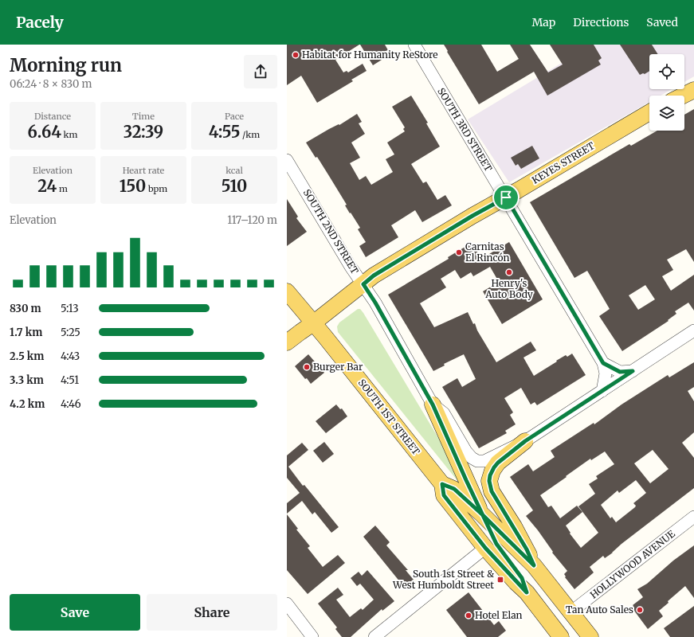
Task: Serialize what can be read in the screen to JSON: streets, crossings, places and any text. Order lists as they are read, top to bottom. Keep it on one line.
{"streets":{"main road":["KEYES STREET","SOUTH 1ST STREET"],"street":["SOUTH 3RD STREET","SOUTH 2ND STREET","HOLLYWOOD AVENUE"]},"crossings":[["SOUTH 3RD STREET","KEYES STREET"],["KEYES STREET","SOUTH 2ND STREET"],["KEYES STREET","SOUTH 1ST STREET"],["SOUTH 1ST STREET","HOLLYWOOD AVENUE"]],"places":{"other":["Habitat for Humanity ReStore","Carnitas El Rincón","Henry's Auto Body","Burger Bar","Tan Auto Sales","Hotel Elan"],"transit":["South 1st Street & West Humboldt Street"]},"page":{"header":"Pacely","nav":["Map","Directions","Saved"],"heading":["Morning run","06:24 · 8 × 830 m"],"stats":[["Distance","6.64 km"],["Time","32:39"],["Pace","4:55 /km"],["Elevation","24 m"],["Heart rate","150 bpm"],["kcal","510"]],"chart":["Elevation","117–120 m"],"list":[{"name":"830 m","note":"5:13"},{"name":"1.7 km","note":"5:25"},{"name":"2.5 km","note":"4:43"},{"name":"3.3 km","note":"4:51"},{"name":"4.2 km","note":"4:46"}],"buttons":["Save","Share"]}}
